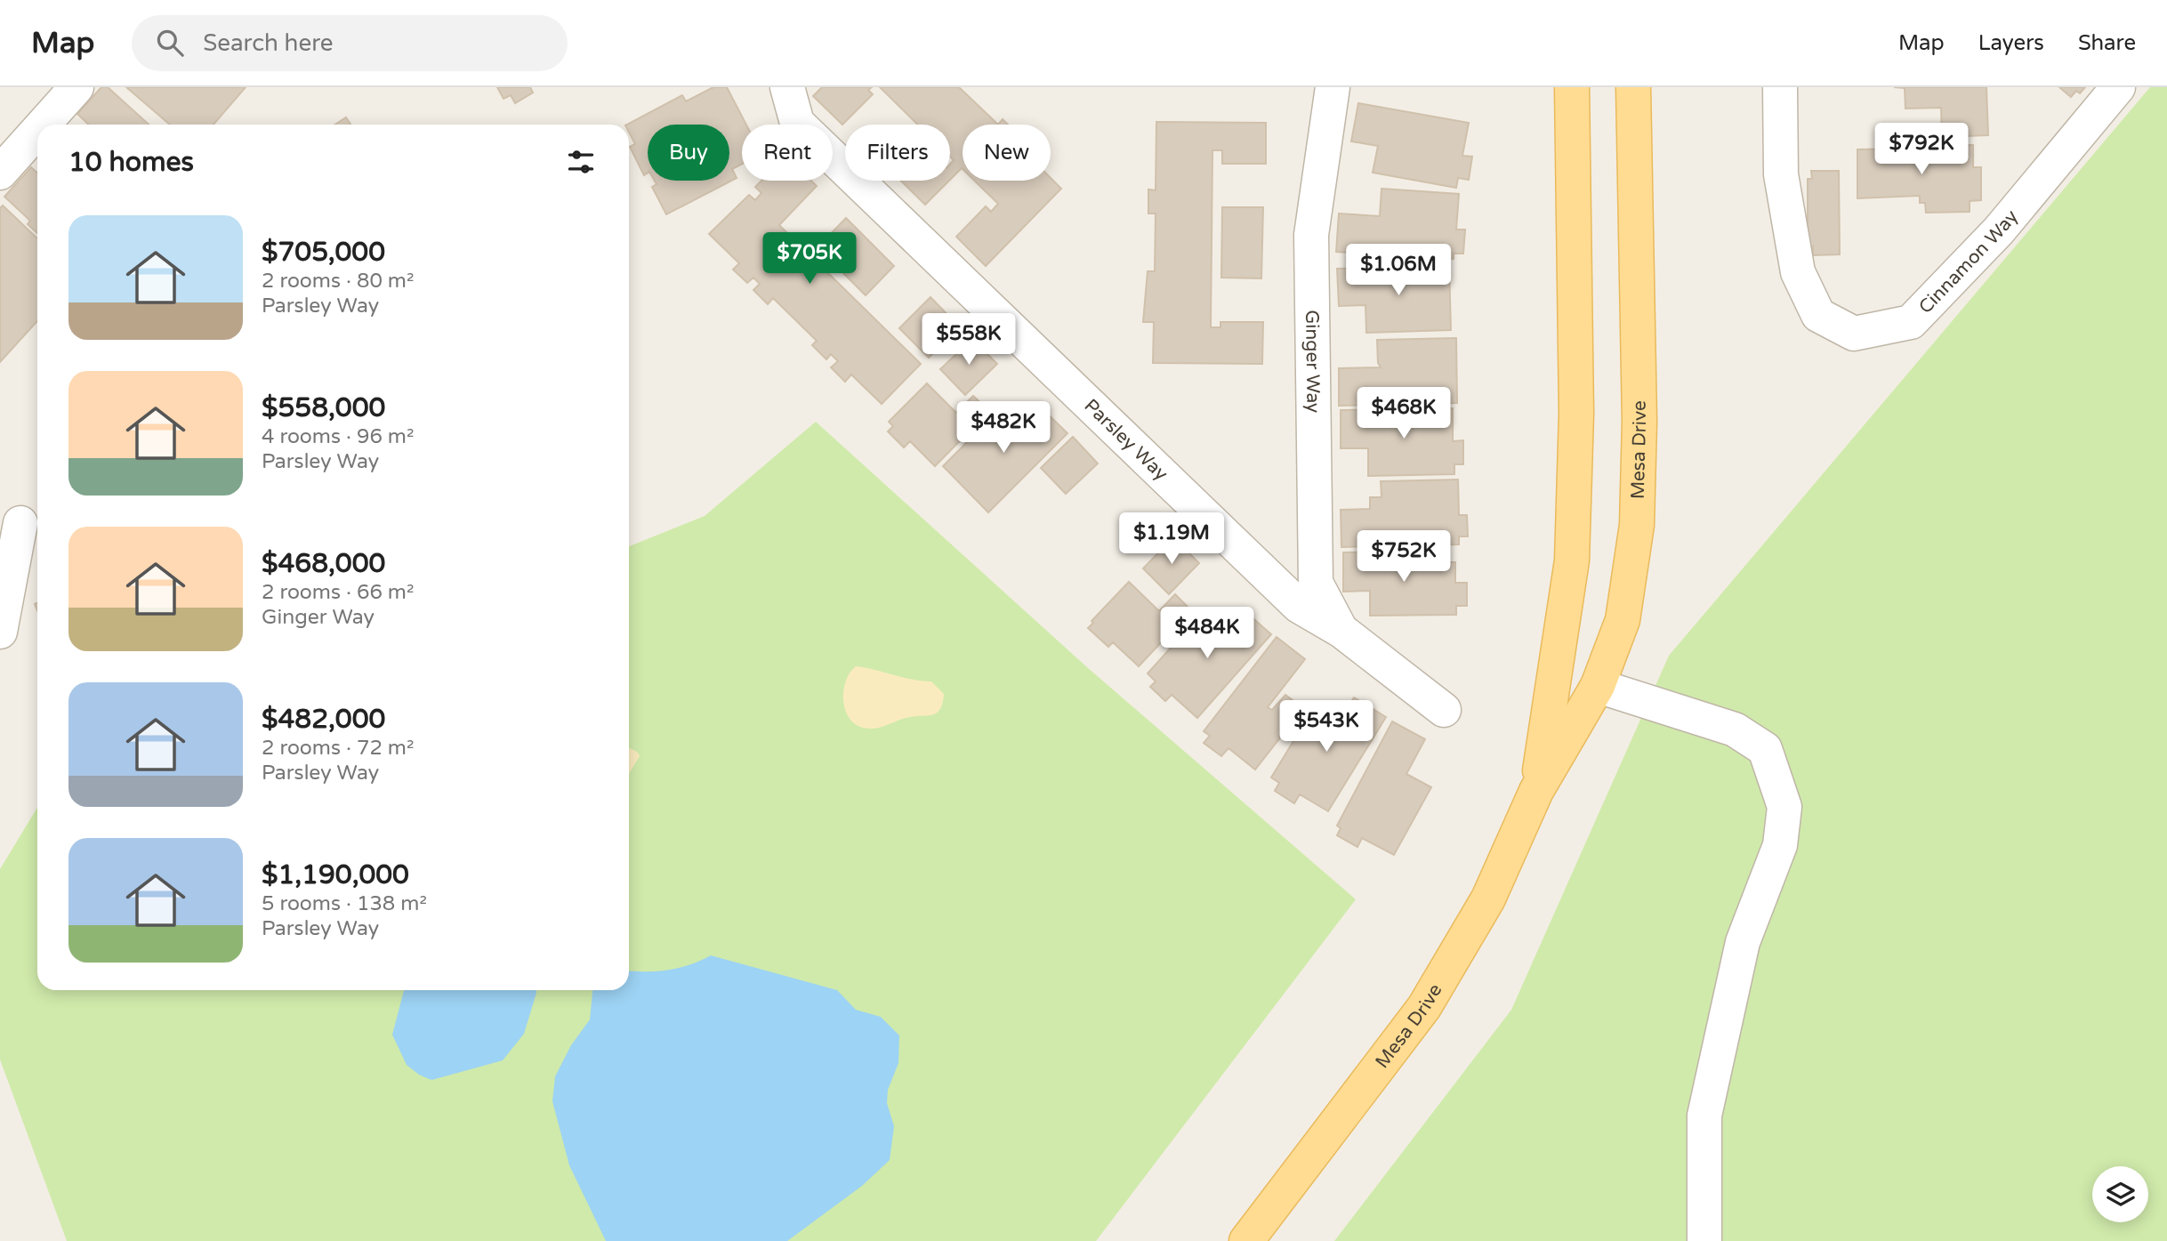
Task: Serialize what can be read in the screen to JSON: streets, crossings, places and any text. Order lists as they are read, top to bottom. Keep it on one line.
{"streets":{"main road":["Mesa Drive"],"street":["Cinnamon Way","Ginger Way","Parsley Way"]},"crossings":[["Ginger Way","Parsley Way"]],"page":{"header":"Map","search":"Search here","nav":["Map","Layers","Share"],"price":["$792K","$705K","$1.06M","$558K","$468K","$482K","$1.19M","$752K","$484K","$543K"],"chip":["Buy","Rent","Filters","New"],"heading":"10 homes","list":[{"name":"$705,000","note":"2 rooms · 80 m² · Parsley Way"},{"name":"$558,000","note":"4 rooms · 96 m² · Parsley Way"},{"name":"$468,000","note":"2 rooms · 66 m² · Ginger Way"},{"name":"$482,000","note":"2 rooms · 72 m² · Parsley Way"},{"name":"$1,190,000","note":"5 rooms · 138 m² · Parsley Way"}]}}
